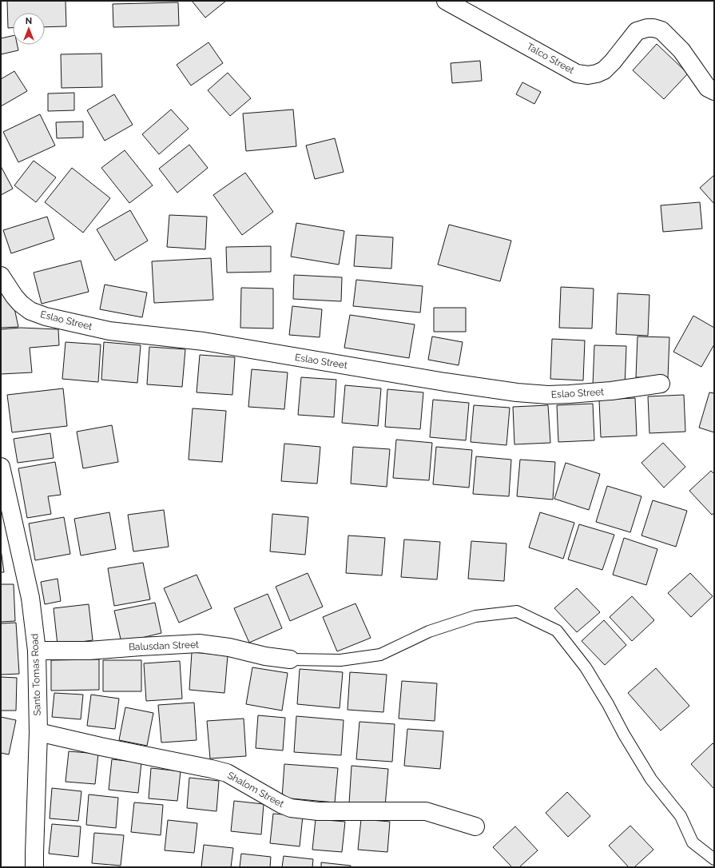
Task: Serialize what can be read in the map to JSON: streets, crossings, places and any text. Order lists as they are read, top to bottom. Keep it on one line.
{"streets":{"street":["Talco Street","Eslao Street","Balusdan Street","Santo Tomas Road","Shalom Street"]},"crossings":[["Balusdan Street","Santo Tomas Road"],["Santo Tomas Road","Shalom Street"]],"north":"top"}
